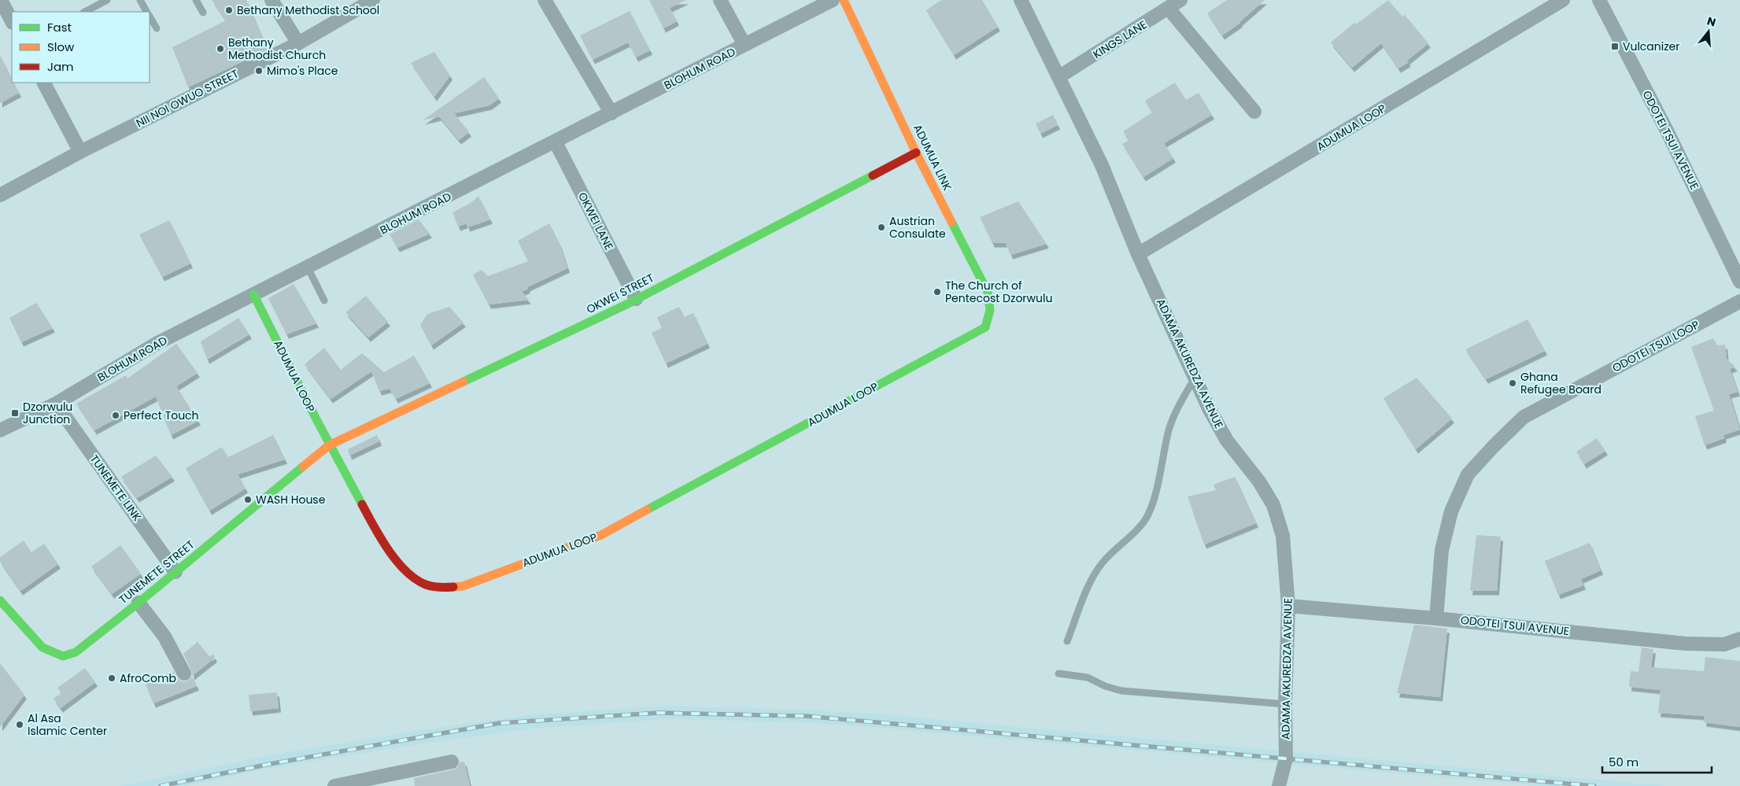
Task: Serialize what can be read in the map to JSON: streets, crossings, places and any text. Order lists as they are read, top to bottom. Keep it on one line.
{"streets":{"street":["KINGS LANE","BLOHUM ROAD","NII NOI OWUO STREET","ADUMUA LOOP","ODOTEI TSUI AVENUE","ADUMUA LINK","OKWEI LANE","OKWEI STREET","ODOTEI TSUI LOOP","ADAMA AKUREDZA AVENUE","TUNEMETE LINK","TUNEMETE STREET"]},"crossings":[["KINGS LANE","ADAMA AKUREDZA AVENUE"],["BLOHUM ROAD","ADUMUA LOOP"],["BLOHUM ROAD","OKWEI LANE"],["BLOHUM ROAD","TUNEMETE LINK"],["ADUMUA LOOP","ADUMUA LINK"],["ADUMUA LOOP","OKWEI STREET"],["ADUMUA LOOP","ADAMA AKUREDZA AVENUE"],["ADUMUA LOOP","TUNEMETE STREET"],["ODOTEI TSUI AVENUE","ODOTEI TSUI LOOP"],["ODOTEI TSUI AVENUE","ADAMA AKUREDZA AVENUE"],["ADUMUA LINK","OKWEI STREET"],["OKWEI LANE","OKWEI STREET"],["OKWEI STREET","TUNEMETE STREET"],["TUNEMETE LINK","TUNEMETE STREET"]],"places":{"other":["Bethany Methodist School","Bethany Methodist Church","Mimo's Place","Austrian Consulate","The Church of Pentecost Dzorwulu","Ghana Refugee Board","Perfect Touch","WASH House","AfroComb","Al Asa Islamic Center"],"transit":["Vulcanizer","Dzorwulu Junction"]},"legend":["Fast","Slow","Jam"],"scale_bar":"50 m","north":"top"}
